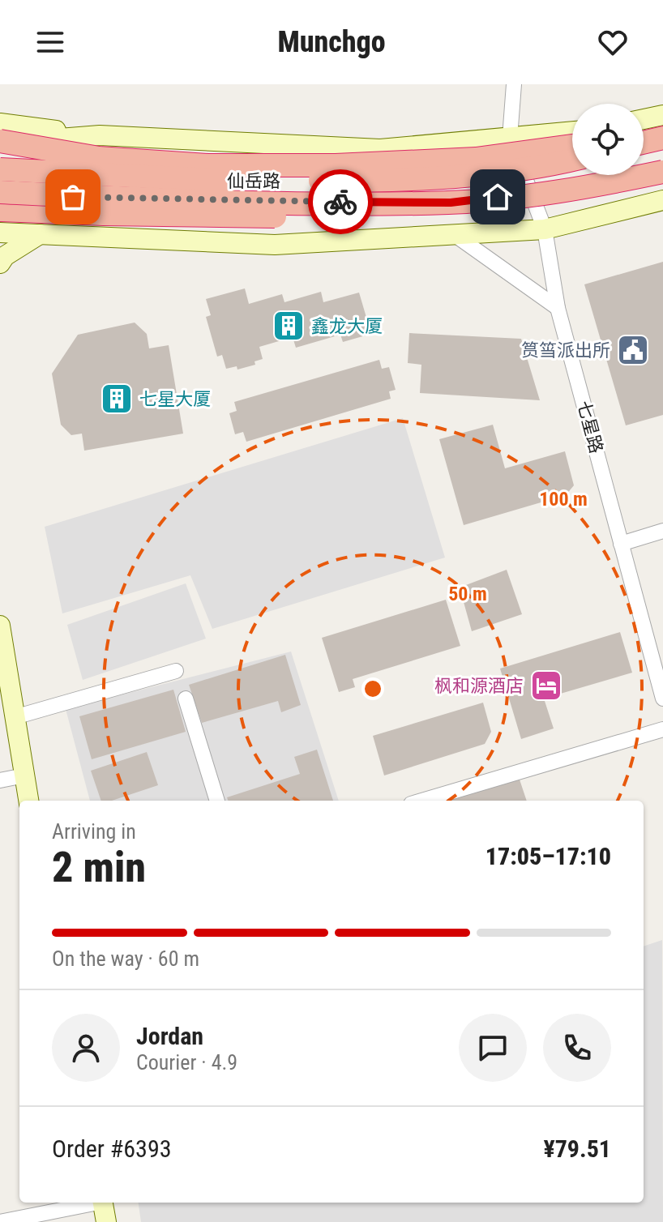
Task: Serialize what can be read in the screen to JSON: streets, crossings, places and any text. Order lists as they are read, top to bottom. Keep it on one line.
{"streets":{"highway":["仙岳路"],"street":["七星路"]},"places":{"building":["鑫龙大厦","七星大厦"],"public building":["筼筜派出所"],"hotel":["枫和源酒店"]},"page":{"header":"Munchgo","heading":["2 min","Arriving in","17:05–17:10"],"panel":["Jordan","Courier · 4.9","Order #6393","¥79.51"],"bar":"On the way · 60 m"},"rings":["100 m","50 m"]}
